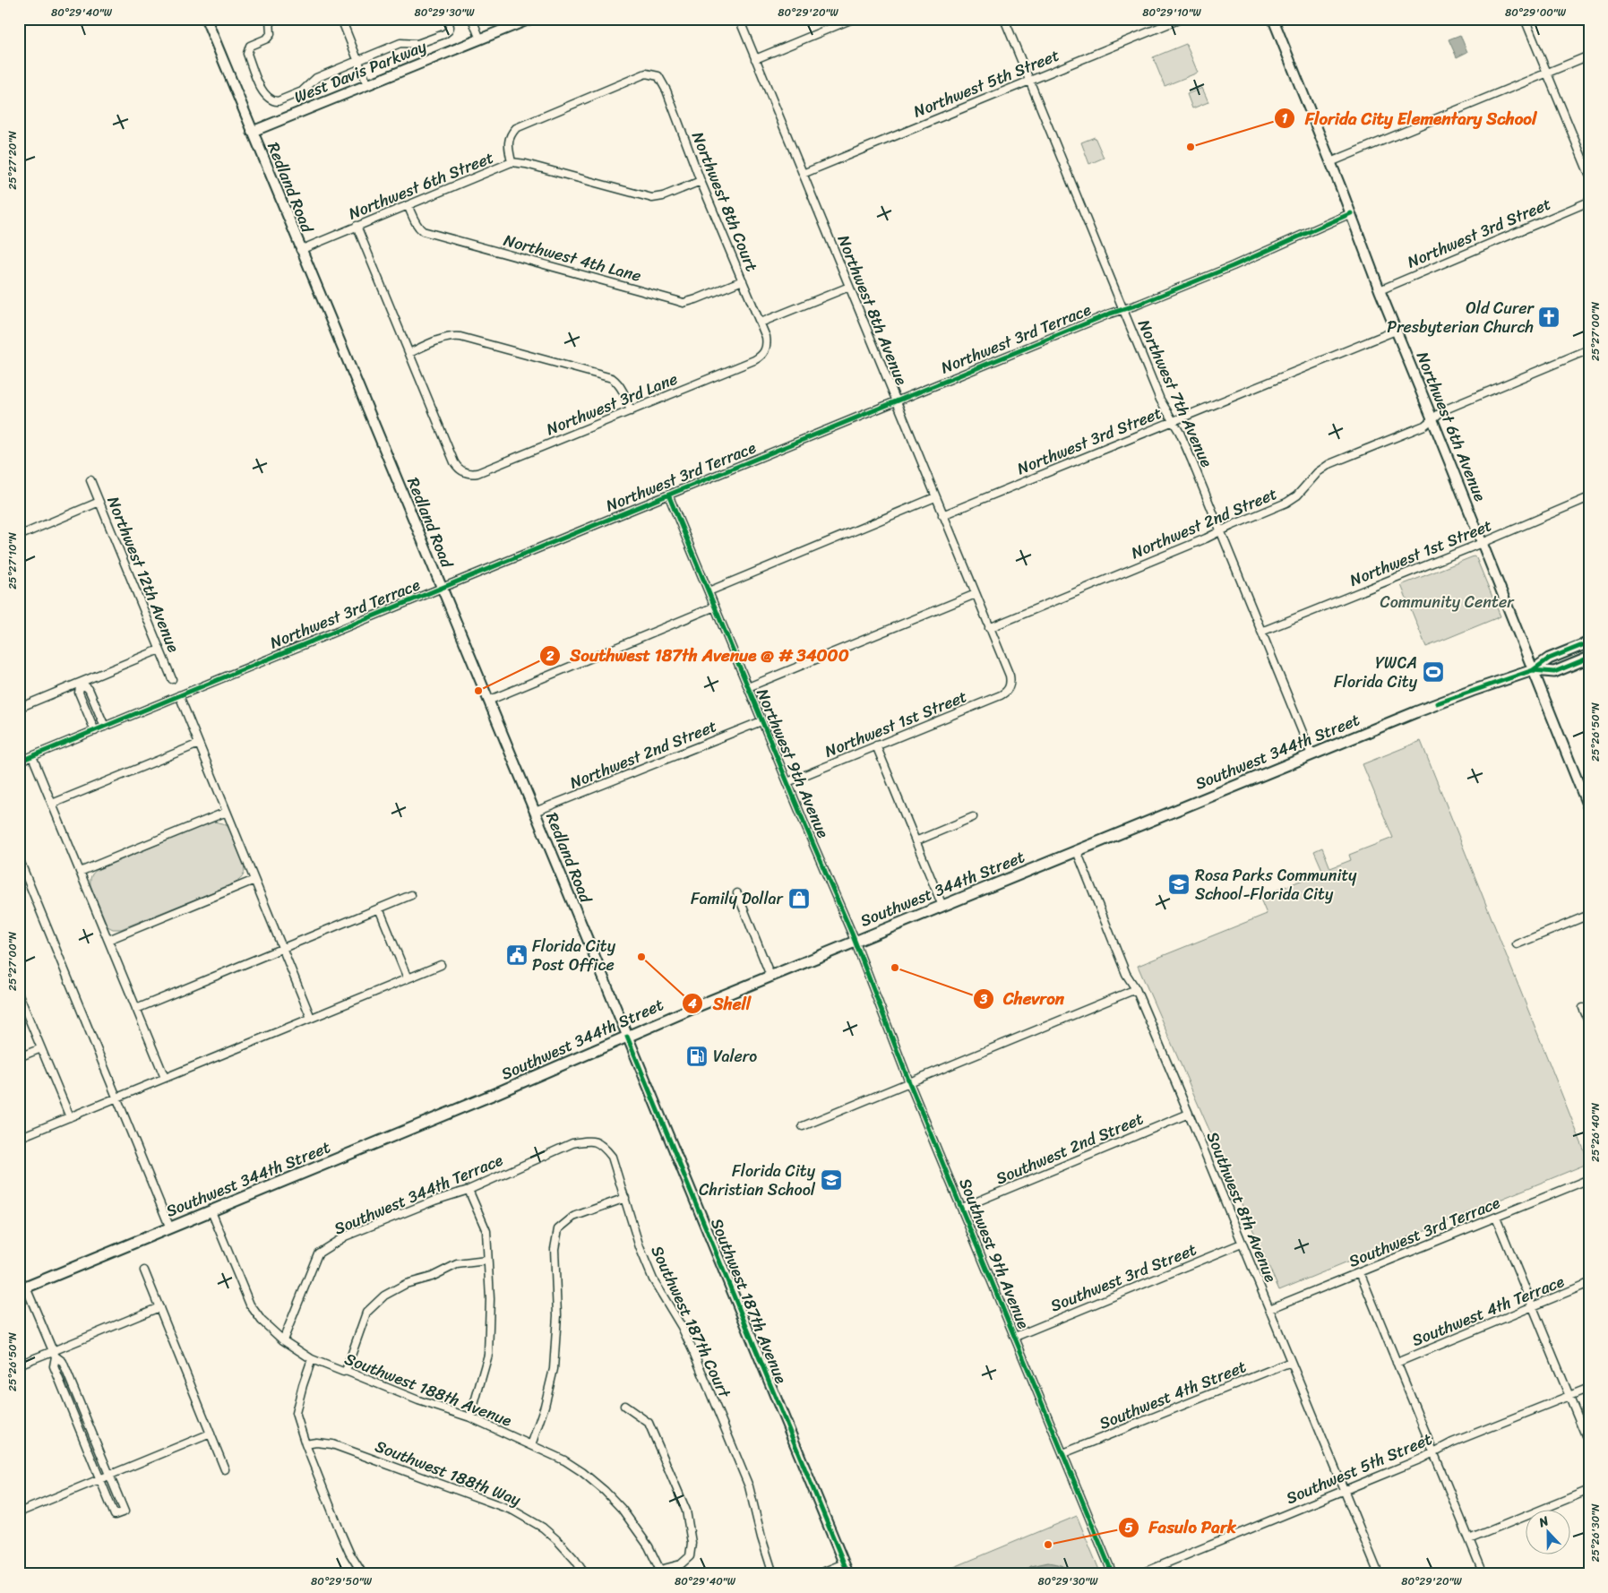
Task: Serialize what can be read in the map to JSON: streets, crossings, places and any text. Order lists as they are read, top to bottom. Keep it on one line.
{"streets":{"main road":["Southwest 344th Street"],"street":["West Davis Parkway","Northwest 5th Street","Northwest 6th Street","Redland Road","Northwest 8th Court","Northwest 3rd Street","Northwest 4th Lane","Northwest 8th Avenue","Northwest 3rd Terrace","Northwest 7th Avenue","Northwest 3rd Lane","Northwest 6th Avenue","Northwest 2nd Street","Northwest 1st Street","Northwest 12th Avenue","Northwest 9th Avenue","Southwest 2nd Street","Southwest 344th Terrace","Southwest 8th Avenue","Southwest 3rd Terrace","Southwest 9th Avenue","Southwest 3rd Street","Southwest 187th Avenue","Southwest 4th Terrace","Southwest 187th Court","Southwest 188th Avenue","Southwest 4th Street","Southwest 5th Street","Southwest 188th Way"]},"crossings":[["West Davis Parkway","Redland Road"],["Northwest 5th Street","Northwest 8th Avenue"],["Northwest 5th Street","Northwest 7th Avenue"],["Northwest 6th Street","Redland Road"],["Northwest 6th Street","Northwest 8th Court"],["Northwest 6th Street","Northwest 4th Lane"],["Redland Road","Northwest 3rd Terrace"],["Redland Road","Northwest 2nd Street"],["Redland Road","Southwest 344th Street"],["Redland Road","Southwest 187th Avenue"],["Northwest 8th Court","Northwest 4th Lane"],["Northwest 8th Court","Northwest 3rd Lane"],["Northwest 3rd Street","Northwest 8th Avenue"],["Northwest 3rd Street","Northwest 7th Avenue"],["Northwest 3rd Street","Northwest 6th Avenue"],["Northwest 8th Avenue","Northwest 3rd Terrace"],["Northwest 8th Avenue","Northwest 2nd Street"],["Northwest 8th Avenue","Northwest 1st Street"],["Northwest 3rd Terrace","Northwest 7th Avenue"],["Northwest 3rd Terrace","Northwest 6th Avenue"],["Northwest 3rd Terrace","Northwest 9th Avenue"],["Northwest 7th Avenue","Northwest 2nd Street"],["Northwest 7th Avenue","Northwest 1st Street"],["Northwest 7th Avenue","Southwest 344th Street"],["Northwest 6th Avenue","Northwest 2nd Street"],["Northwest 6th Avenue","Northwest 1st Street"],["Northwest 6th Avenue","Southwest 344th Street"],["Northwest 2nd Street","Northwest 9th Avenue"],["Northwest 1st Street","Northwest 9th Avenue"],["Southwest 344th Street","Northwest 9th Avenue"],["Southwest 344th Street","Southwest 8th Avenue"],["Southwest 344th Street","Southwest 9th Avenue"],["Southwest 344th Street","Southwest 187th Avenue"],["Southwest 344th Street","Southwest 188th Avenue"],["Northwest 9th Avenue","Southwest 9th Avenue"],["Southwest 2nd Street","Southwest 8th Avenue"],["Southwest 2nd Street","Southwest 9th Avenue"],["Southwest 344th Terrace","Southwest 187th Court"],["Southwest 344th Terrace","Southwest 188th Avenue"],["Southwest 8th Avenue","Southwest 3rd Terrace"],["Southwest 8th Avenue","Southwest 3rd Street"],["Southwest 8th Avenue","Southwest 4th Street"],["Southwest 8th Avenue","Southwest 5th Street"],["Southwest 9th Avenue","Southwest 3rd Street"],["Southwest 9th Avenue","Southwest 4th Street"]],"parks":["Community Center"],"places":{"other":["Florida City Elementary School","Southwest 187th Avenue @ # 34000","Shell","Chevron","Fasulo Park"],"church":["Old Curer Presbyterian Church"],"sports":["YWCA Florida City"],"school or university":["Rosa Parks Community School-Florida City","Florida City Christian School"],"shop":["Family Dollar"],"public building":["Florida City Post Office"],"fuel station":["Valero"]},"north":"top","coordinates":["80°29'40\"W","80°29'30\"W","80°29'20\"W","80°29'10\"W","80°29'00\"W","25°27'20\"N","25°27'00\"N","25°27'10\"N","25°26'50\"N","25°26'40\"N","25°26'30\"N","80°29'50\"W"]}
